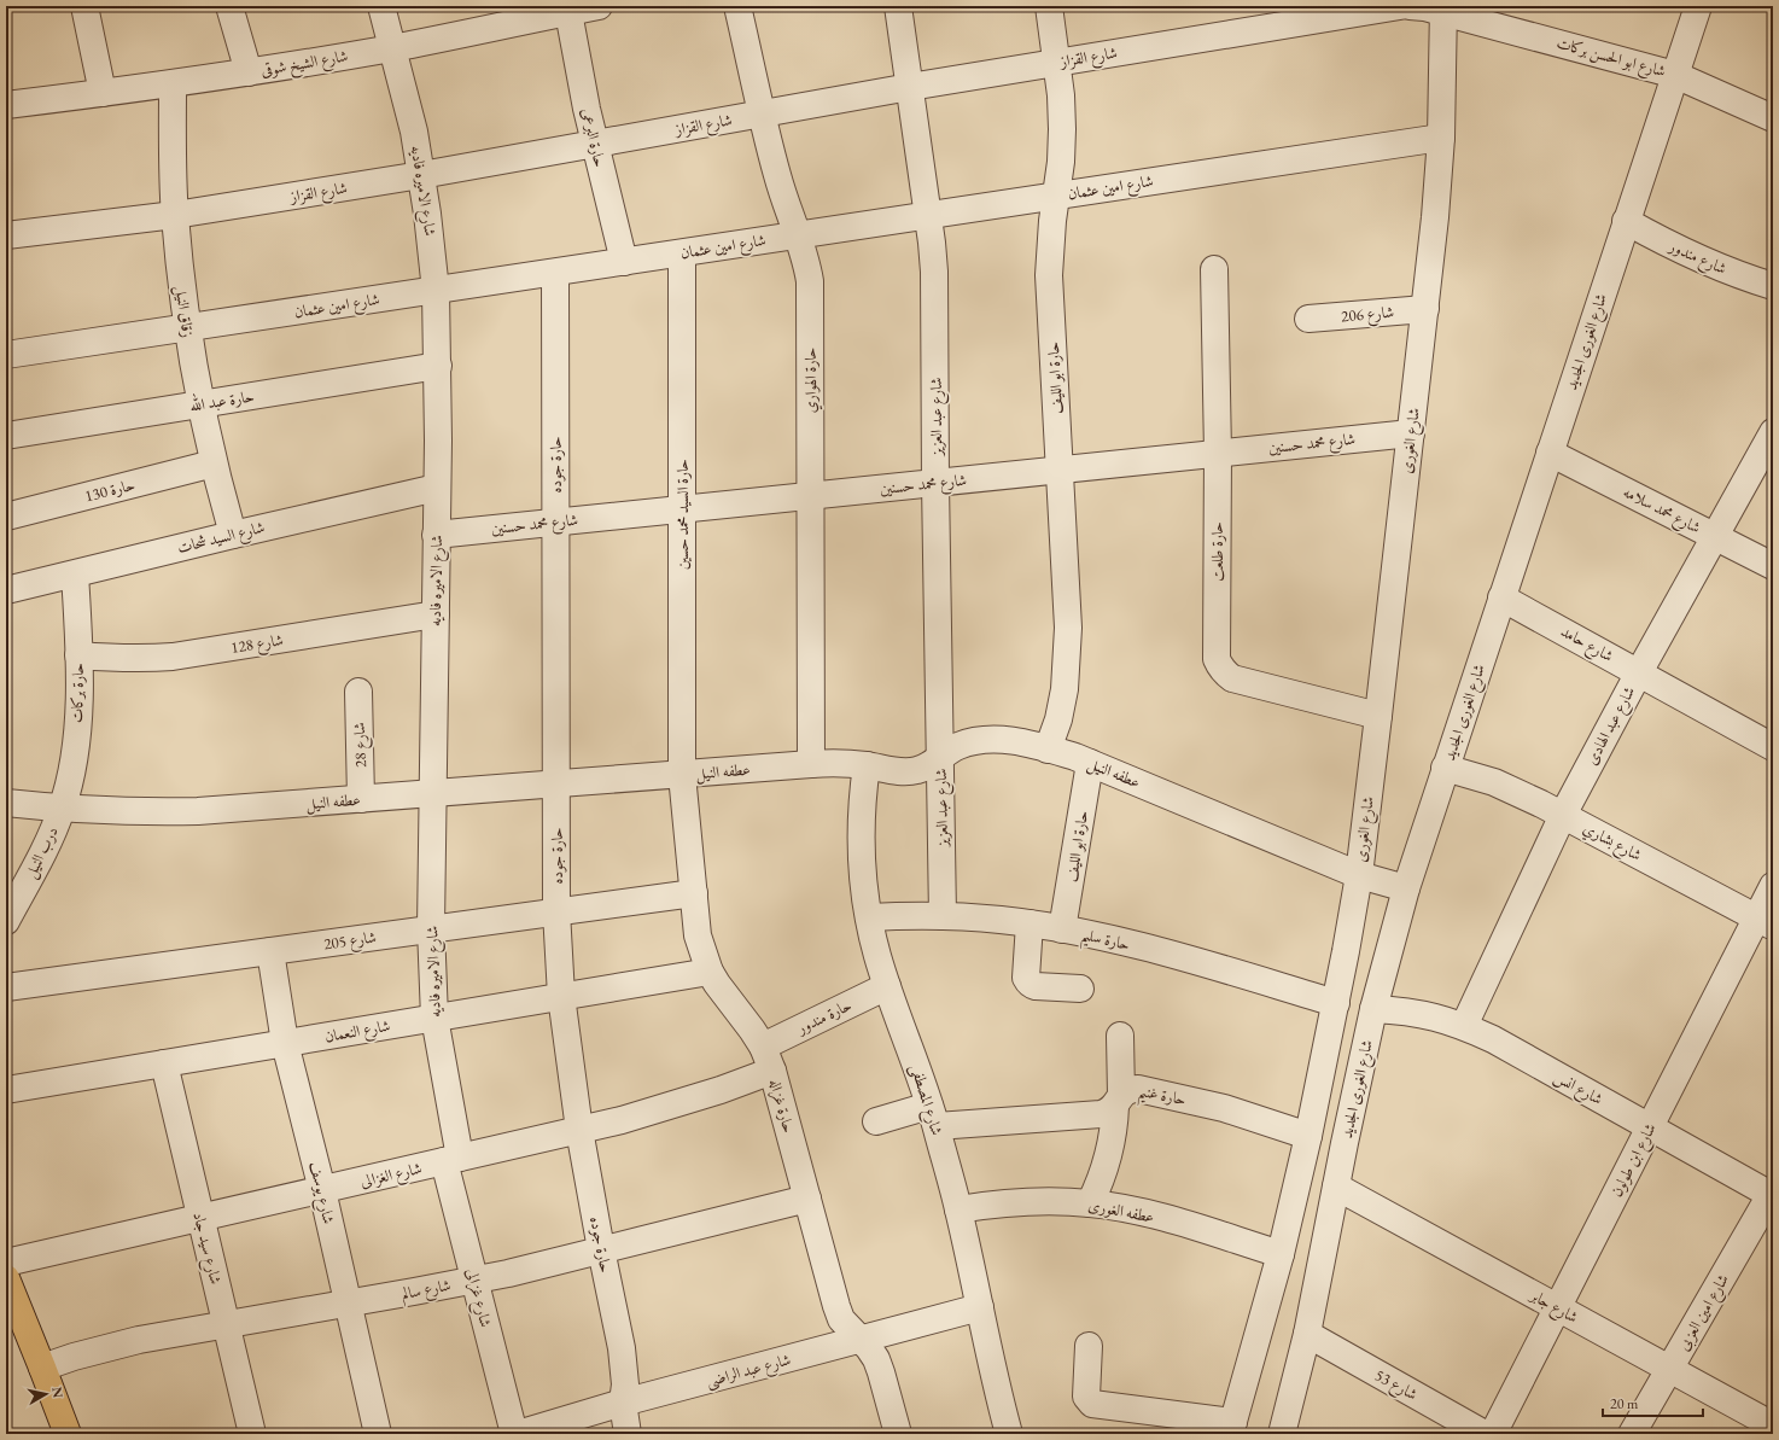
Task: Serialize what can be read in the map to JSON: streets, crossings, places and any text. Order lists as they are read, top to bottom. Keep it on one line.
{"streets":{"street":["شارع القزاز","شارع ابو الحسن بركات","شارع الشيخ شوقى","حارة البرعى","شارع امين عثمان","شارع الاميره فاديه","شارع مندور","زقاق النيل","شارع 206","شارع الغورى الجديد","حارة ابو الليف","حارة الهواري","حارة عبد الله","شارع عبد العزيز","شارع الغورى","شارع محمد حسنين","حارة جوده","حارة 130","شارع محمد سلامه","حارة السيد محمد حسين","شارع السيد شحات","حارة طلعت","شارع 128","شارع حامد","حارة بركات","شارع عبد الهادى","شارع 28","عطفه النيل","شارع بشاري","درب النيل","حارة سليم","شارع 205","حارة مندور","شارع النعمان","شارع انس","حارة غنيم","شارع المصطفى","حارة غزاله","شارع ابن طولون","شارع الغزالى","شارع يوسف","عطفه الغورى","شارع سيد جاد","شارع سالم","شارع غزالى","شارع جابر","شارع امين العزبى","شارع عبد الراضى","شارع 53"]},"crossings":[["شارع القزاز","حارة البرعى"],["شارع القزاز","شارع الاميره فاديه"],["شارع القزاز","زقاق النيل"],["شارع القزاز","حارة ابو الليف"],["شارع القزاز","حارة الهواري"],["شارع القزاز","شارع عبد العزيز"],["شارع ابو الحسن بركات","شارع الغورى الجديد"],["شارع ابو الحسن بركات","شارع الغورى"],["شارع الشيخ شوقى","حارة البرعى"],["شارع الشيخ شوقى","شارع الاميره فاديه"],["شارع الشيخ شوقى","زقاق النيل"],["حارة البرعى","شارع امين عثمان"],["شارع امين عثمان","شارع الاميره فاديه"],["شارع امين عثمان","زقاق النيل"],["شارع امين عثمان","حارة ابو الليف"],["شارع امين عثمان","حارة الهواري"],["شارع امين عثمان","شارع عبد العزيز"],["شارع امين عثمان","شارع الغورى"],["شارع امين عثمان","حارة جوده"],["شارع امين عثمان","حارة السيد محمد حسين"],["شارع الاميره فاديه","حارة عبد الله"],["شارع الاميره فاديه","شارع محمد حسنين"],["شارع الاميره فاديه","شارع السيد شحات"],["شارع الاميره فاديه","شارع 128"],["شارع الاميره فاديه","عطفه النيل"],["شارع الاميره فاديه","شارع 205"],["شارع الاميره فاديه","شارع النعمان"],["شارع الاميره فاديه","شارع الغزالى"],["شارع الاميره فاديه","شارع غزالى"],["شارع مندور","شارع الغورى الجديد"],["زقاق النيل","حارة عبد الله"],["زقاق النيل","حارة 130"],["زقاق النيل","شارع السيد شحات"],["شارع 206","شارع الغورى"],["شارع الغورى الجديد","شارع محمد سلامه"],["شارع الغورى الجديد","شارع حامد"],["شارع الغورى الجديد","عطفه النيل"],["شارع الغورى الجديد","شارع بشاري"],["شارع الغورى الجديد","شارع انس"],["شارع الغورى الجديد","شارع جابر"],["شارع الغورى الجديد","شارع 53"],["حارة ابو الليف","شارع محمد حسنين"],["حارة ابو الليف","عطفه النيل"],["حارة ابو الليف","حارة سليم"],["حارة الهواري","شارع محمد حسنين"],["حارة الهواري","عطفه النيل"],["شارع عبد العزيز","شارع محمد حسنين"],["شارع عبد العزيز","عطفه النيل"],["شارع عبد العزيز","حارة سليم"],["شارع الغورى","شارع محمد حسنين"],["شارع الغورى","حارة طلعت"],["شارع الغورى","عطفه النيل"],["شارع محمد حسنين","حارة جوده"],["شارع محمد حسنين","حارة السيد محمد حسين"],["شارع محمد حسنين","حارة طلعت"],["حارة جوده","عطفه النيل"],["حارة جوده","شارع 205"],["حارة جوده","شارع النعمان"],["حارة جوده","شارع الغزالى"],["حارة جوده","شارع سالم"],["حارة جوده","شارع عبد الراضى"],["شارع محمد سلامه","شارع عبد الهادى"],["حارة السيد محمد حسين","عطفه النيل"],["حارة السيد محمد حسين","حارة غزاله"],["شارع السيد شحات","حارة بركات"],["شارع 128","حارة بركات"],["شارع حامد","شارع عبد الهادى"],["حارة بركات","عطفه النيل"],["حارة بركات","درب النيل"],["شارع عبد الهادى","شارع بشاري"],["شارع عبد الهادى","شارع انس"],["شارع 28","عطفه النيل"],["عطفه النيل","درب النيل"],["عطفه النيل","شارع المصطفى"],["عطفه النيل","حارة غزاله"],["شارع بشاري","شارع ابن طولون"],["حارة سليم","شارع المصطفى"],["شارع 205","حارة غزاله"],["شارع 205","شارع يوسف"],["حارة مندور","شارع المصطفى"],["حارة مندور","حارة غزاله"],["شارع النعمان","حارة غزاله"],["شارع النعمان","شارع يوسف"],["شارع النعمان","شارع سيد جاد"],["شارع انس","شارع ابن طولون"],["شارع انس","شارع امين العزبى"],["حارة غنيم","شارع المصطفى"],["شارع المصطفى","عطفه الغورى"],["شارع المصطفى","شارع عبد الراضى"],["حارة غزاله","شارع الغزالى"],["حارة غزاله","شارع سالم"],["حارة غزاله","شارع عبد الراضى"],["شارع ابن طولون","شارع جابر"],["شارع الغزالى","شارع يوسف"],["شارع الغزالى","شارع سيد جاد"],["شارع الغزالى","شارع غزالى"],["شارع يوسف","شارع سالم"],["شارع سيد جاد","شارع سالم"],["شارع سالم","شارع غزالى"],["شارع جابر","شارع امين العزبى"]],"scale_bar":"20 m","north":"right"}
